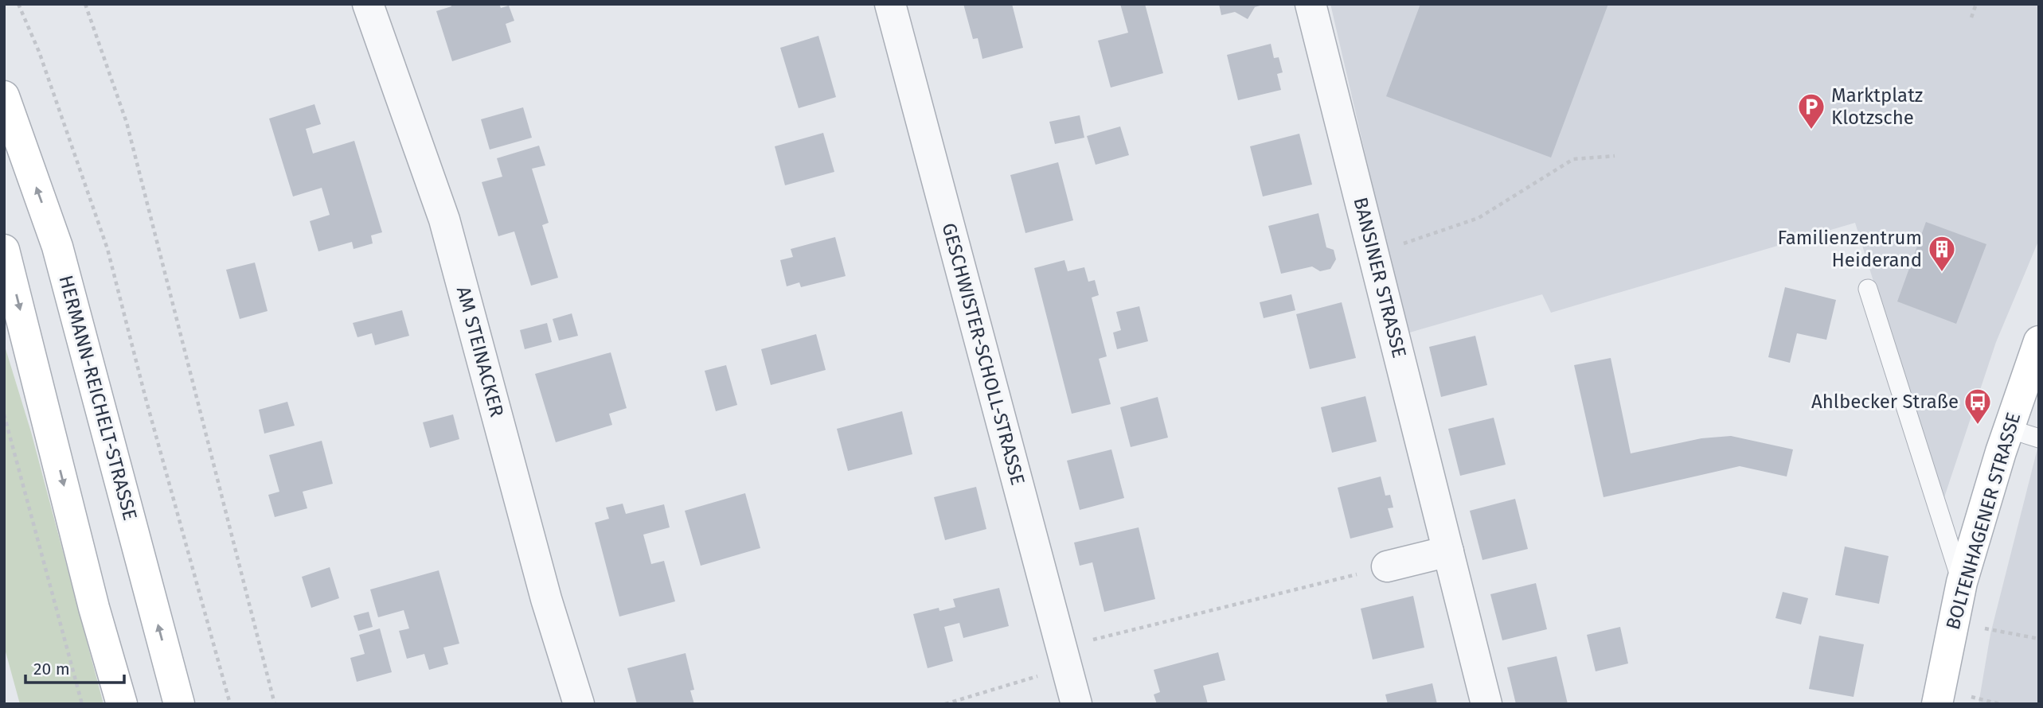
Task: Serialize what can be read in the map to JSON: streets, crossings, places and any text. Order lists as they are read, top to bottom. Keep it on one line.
{"streets":{"main road":["HERMANN-REICHELT-STRASSE","BOLTENHAGENER STRASSE"],"street":["BANSINER STRASSE","AM STEINACKER","GESCHWISTER-SCHOLL-STRASSE"]},"places":{"parking":["Marktplatz Klotzsche"],"building":["Familienzentrum Heiderand"],"bus stop":["Ahlbecker Straße"]},"scale_bar":"20 m"}
